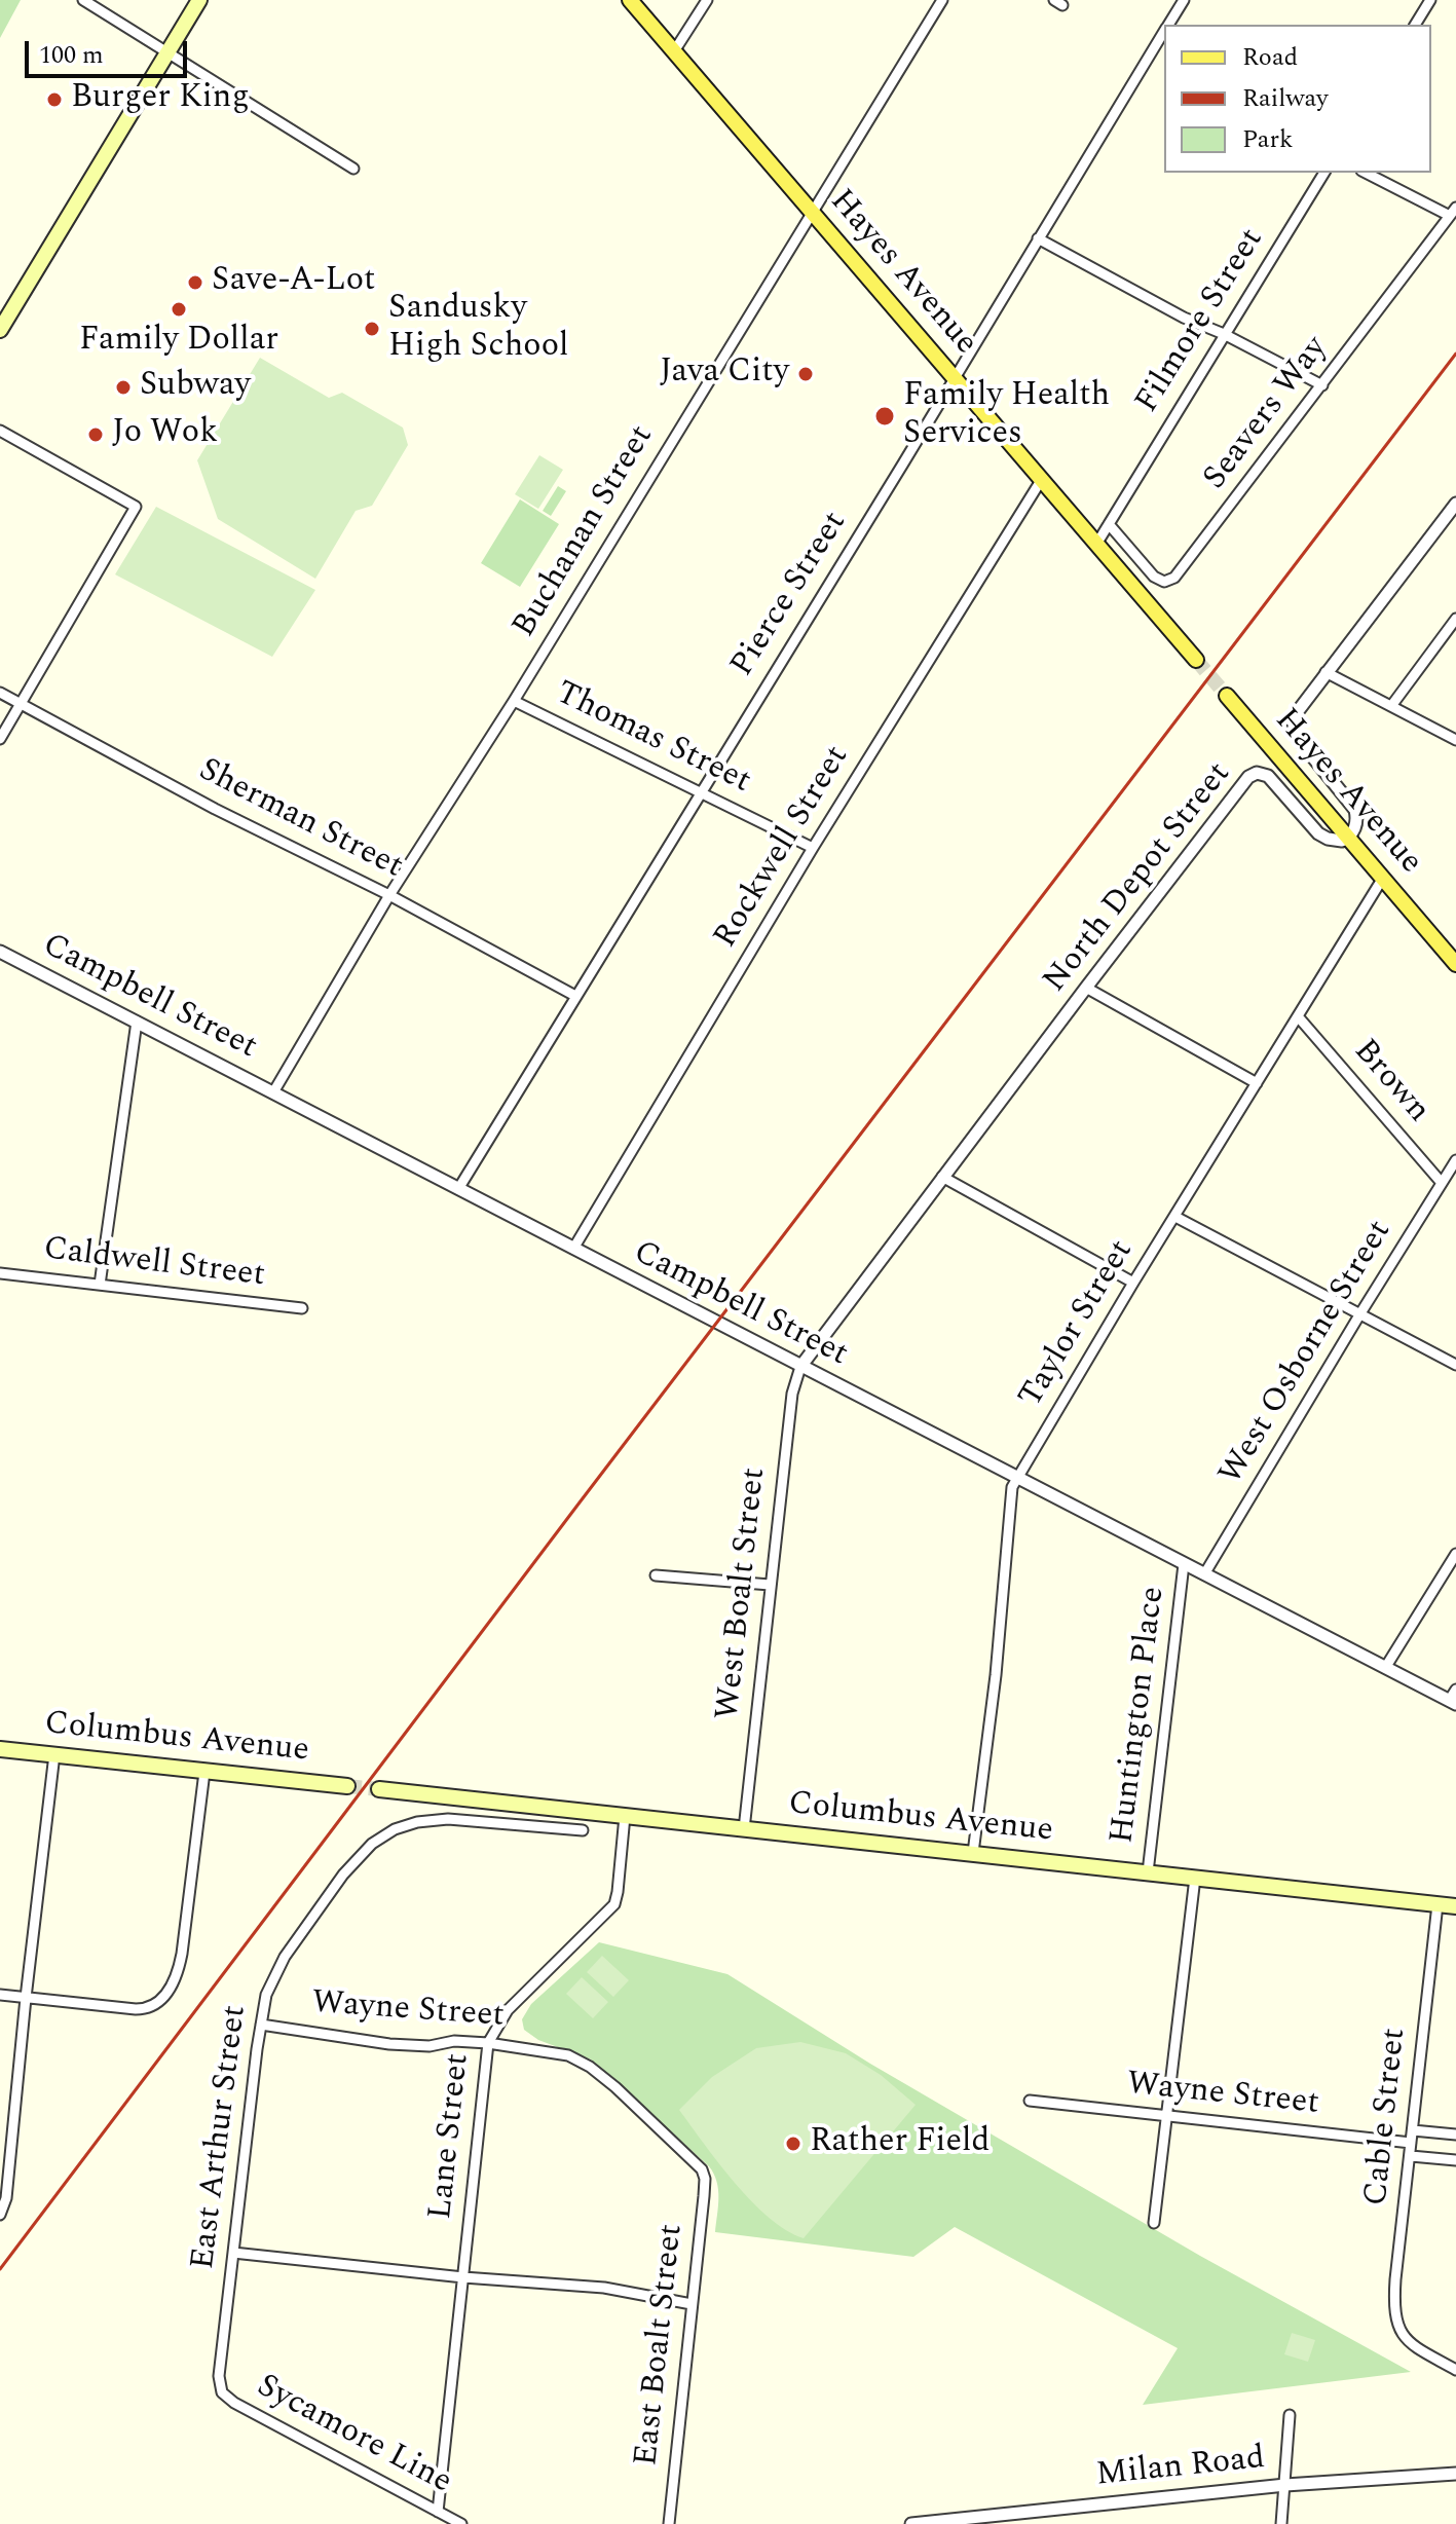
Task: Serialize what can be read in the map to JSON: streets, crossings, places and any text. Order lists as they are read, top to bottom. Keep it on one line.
{"streets":{"main road":["Hayes Avenue","Columbus Avenue"],"street":["Filmore Street","Seavers Way","Buchanan Street","Pierce Street","Thomas Street","Sherman Street","Rockwell Street","North Depot Street","Campbell Street","Brown","Caldwell Street","Taylor Street","West Osborne Street","West Boalt Street","Huntington Place","Wayne Street","Cable Street","Lane Street","East Arthur Street","East Boalt Street","Sycamore Line","Milan Road"]},"crossings":[["Hayes Avenue","Filmore Street"],["Hayes Avenue","Buchanan Street"],["Hayes Avenue","Pierce Street"],["Hayes Avenue","Rockwell Street"],["Hayes Avenue","North Depot Street"],["Hayes Avenue","Taylor Street"],["Filmore Street","Seavers Way"],["Buchanan Street","Thomas Street"],["Buchanan Street","Sherman Street"],["Buchanan Street","Campbell Street"],["Pierce Street","Thomas Street"],["Pierce Street","Sherman Street"],["Pierce Street","Campbell Street"],["Thomas Street","Rockwell Street"],["Rockwell Street","Campbell Street"],["North Depot Street","Campbell Street"],["North Depot Street","West Boalt Street"],["Campbell Street","Taylor Street"],["Campbell Street","West Osborne Street"],["Campbell Street","West Boalt Street"],["Campbell Street","Huntington Place"],["Brown","Taylor Street"],["Brown","West Osborne Street"],["Taylor Street","Columbus Avenue"],["West Boalt Street","Columbus Avenue"],["Huntington Place","Columbus Avenue"],["Columbus Avenue","Cable Street"],["Columbus Avenue","Lane Street"],["Wayne Street","Cable Street"],["Wayne Street","Lane Street"],["Wayne Street","East Arthur Street"],["Wayne Street","East Boalt Street"],["Lane Street","Sycamore Line"],["East Arthur Street","Sycamore Line"]],"places":["Burger King","Save-A-Lot","Family Dollar","Sandusky High School","Java City","Subway","Family Health Services","Jo Wok","Rather Field"],"legend":["Road","Railway","Park"],"scale_bar":"100 m"}
